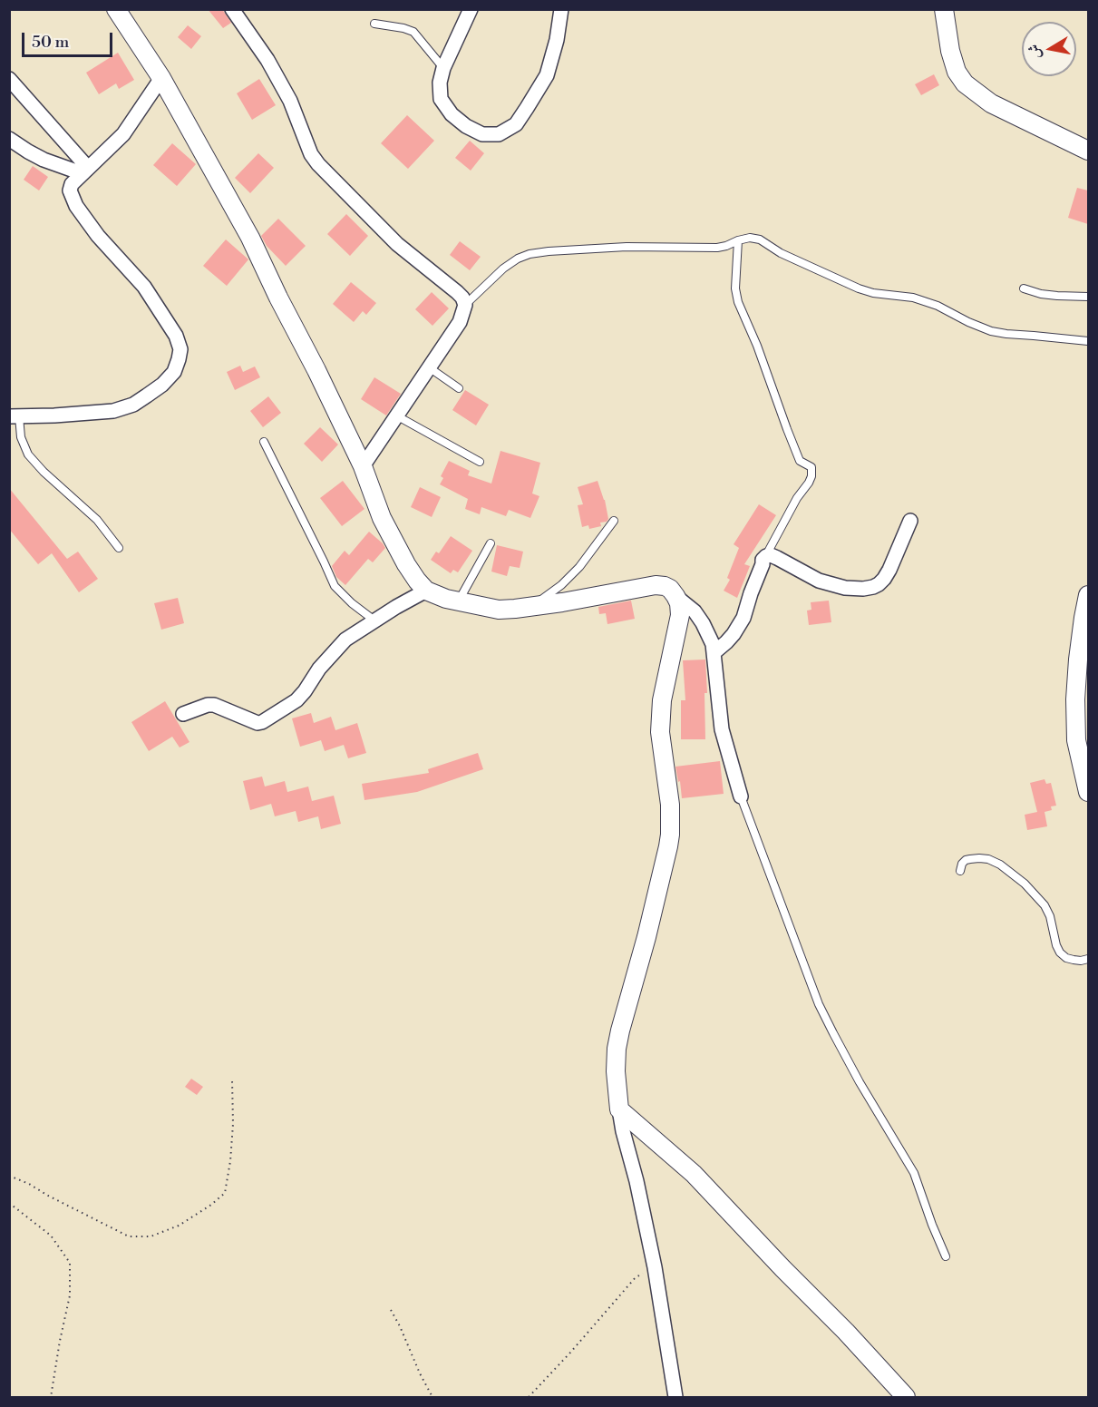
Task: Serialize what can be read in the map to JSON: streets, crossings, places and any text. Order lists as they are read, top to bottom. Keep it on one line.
{"scale_bar":"50 m","north":"left"}
